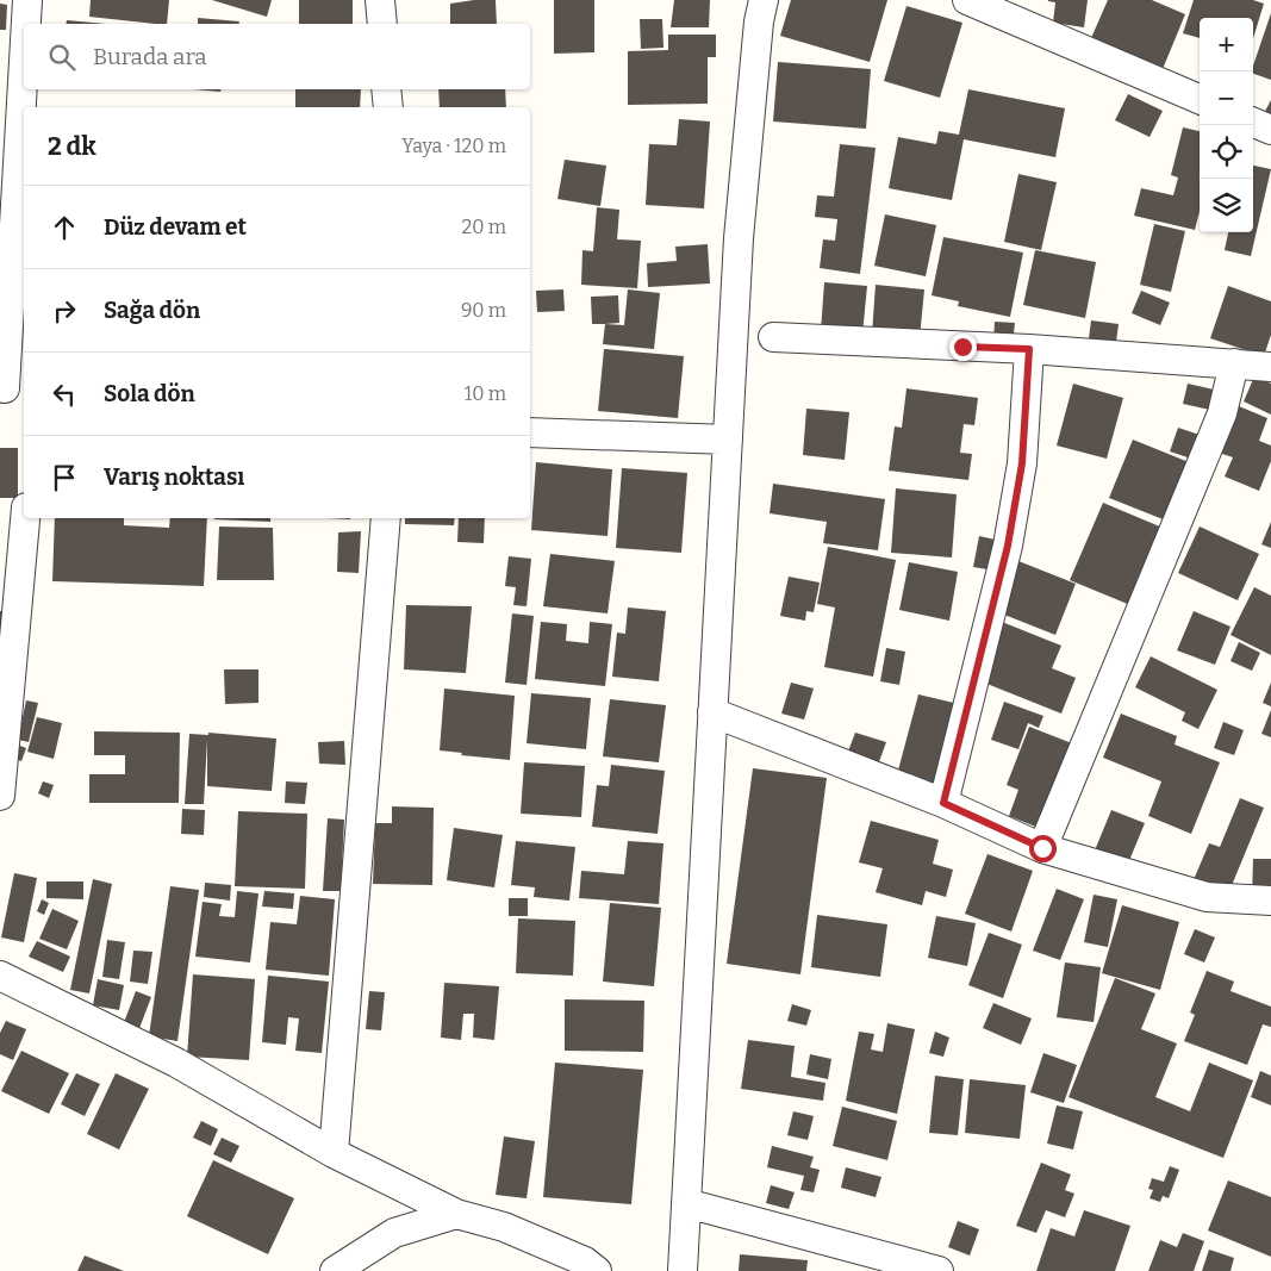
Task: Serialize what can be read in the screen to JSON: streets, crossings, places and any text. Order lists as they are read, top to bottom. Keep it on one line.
{"page":{"map_buttons":["+","−"],"search":"Burada ara","heading":["2 dk","Yaya · 120 m"],"list":[["Düz devam et","20 m"],["Sağa dön","90 m"],["Sola dön","10 m"],"Varış noktası"]}}
